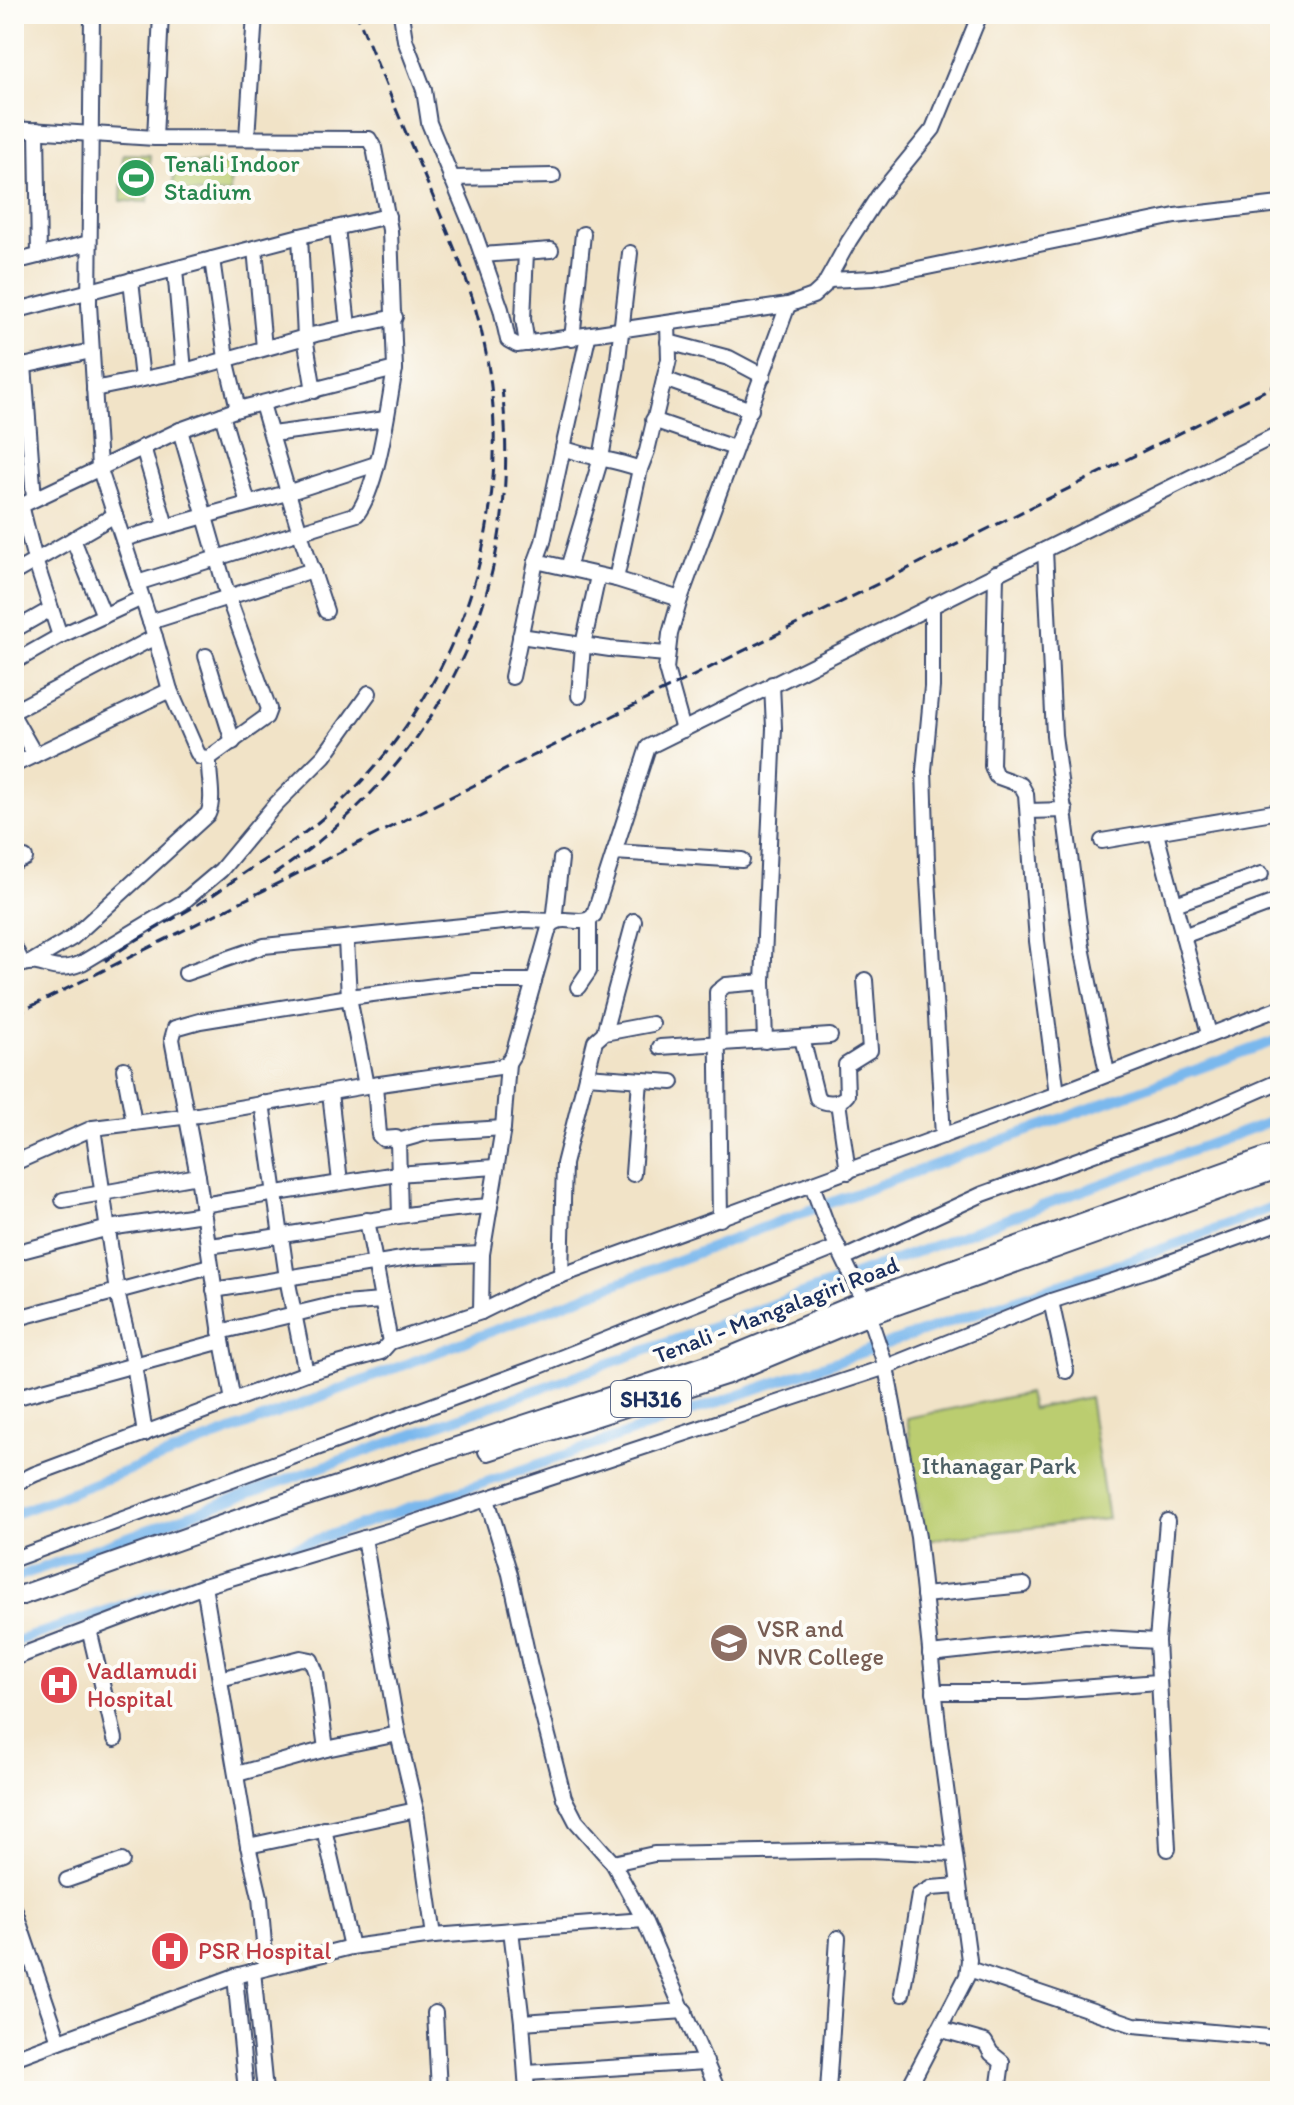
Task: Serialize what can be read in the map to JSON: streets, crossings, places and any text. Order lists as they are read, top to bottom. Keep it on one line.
{"streets":{"main road":["Tenali - Mangalagiri Road","SH316"]},"parks":["Ithanagar Park"],"places":{"sports":["Tenali Indoor Stadium"],"school or university":["VSR and NVR College"],"hospital":["Vadlamudi Hospital","PSR Hospital"]}}
